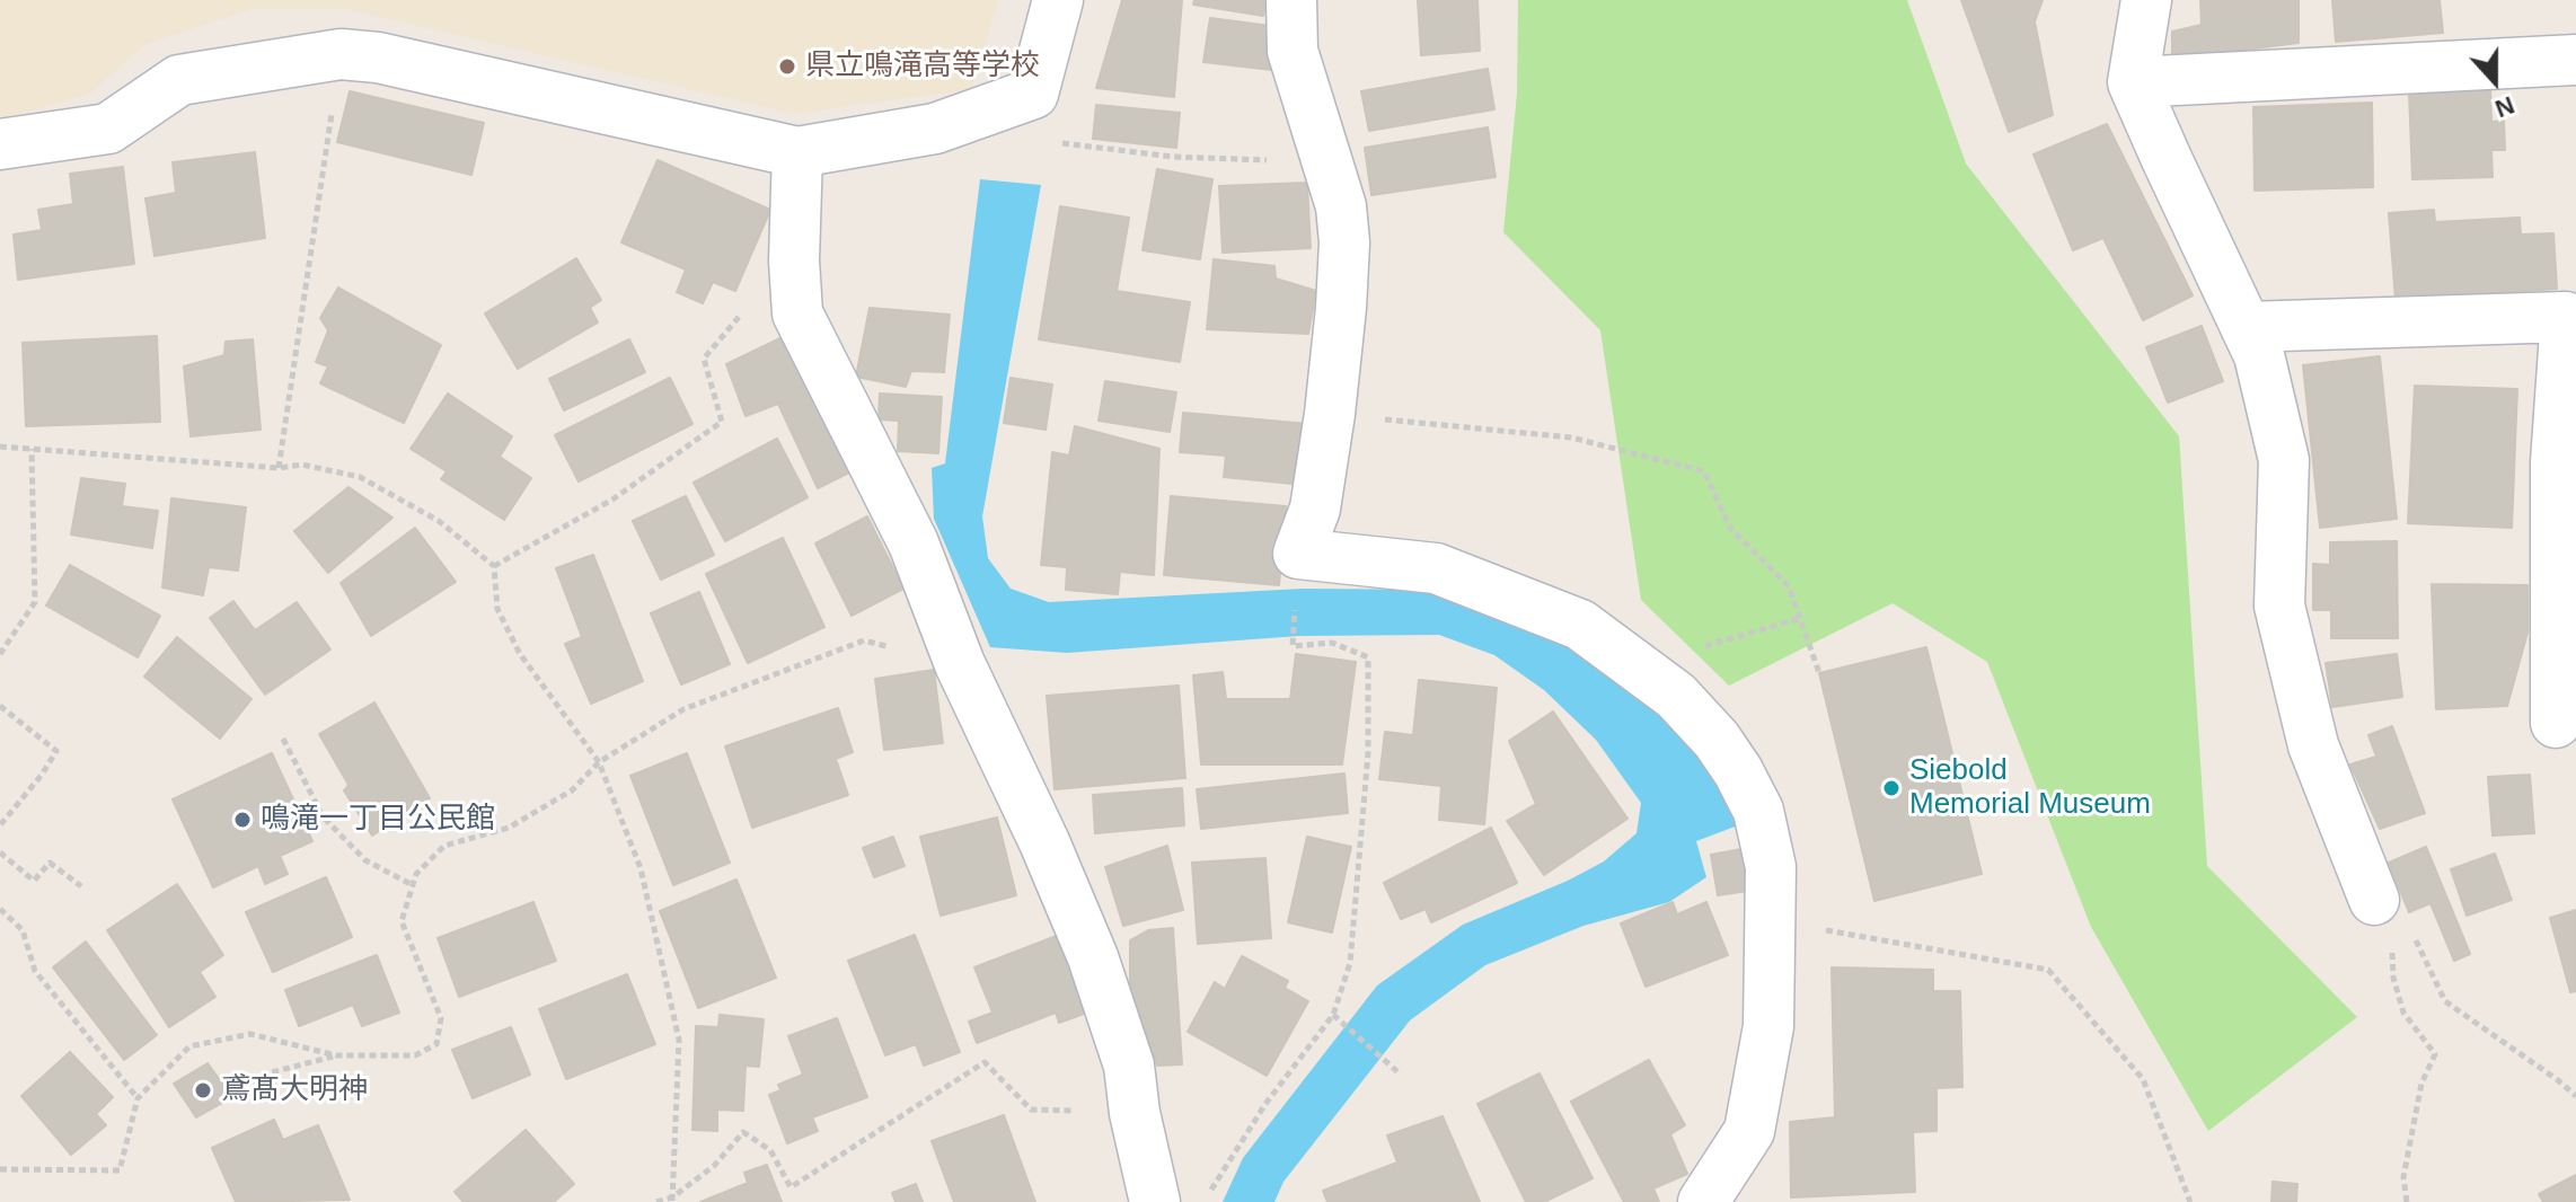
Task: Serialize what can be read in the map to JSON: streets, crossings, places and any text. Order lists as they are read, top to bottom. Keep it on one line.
{"places":["県立鳴滝高等学校","Siebold Memorial Museum","鳴滝一丁目公民館","鳶髙大明神"],"north":"bottom"}
